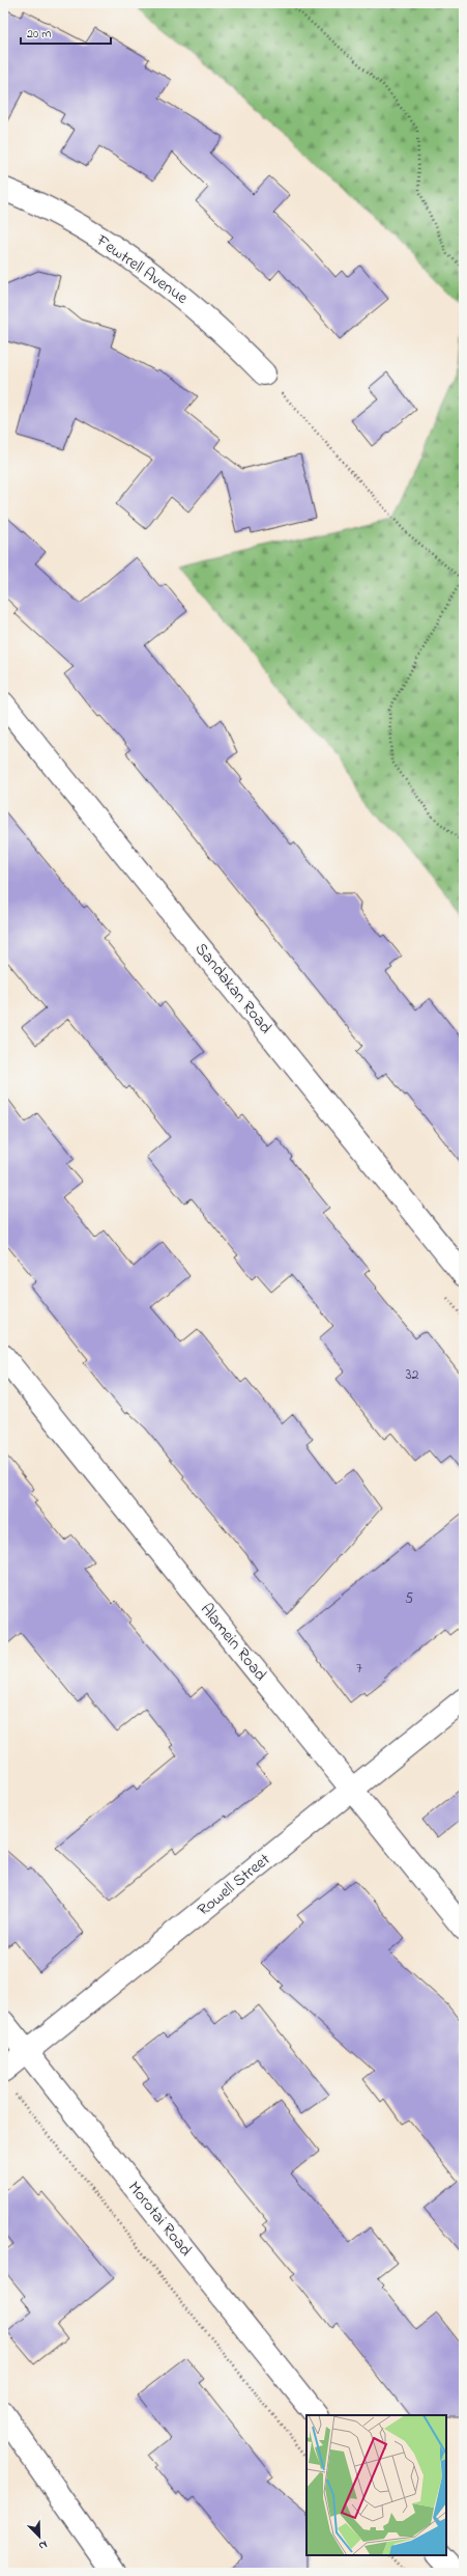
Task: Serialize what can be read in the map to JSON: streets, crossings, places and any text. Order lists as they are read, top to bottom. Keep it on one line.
{"streets":{"street":["Fewtrell Avenue","Sandakan Road","Alamein Road","Rowell Street","Morotai Road"]},"crossings":[["Alamein Road","Rowell Street"],["Rowell Street","Morotai Road"]],"house_numbers":["32","5","7"],"scale_bar":"20 m","north":"bottom right"}
